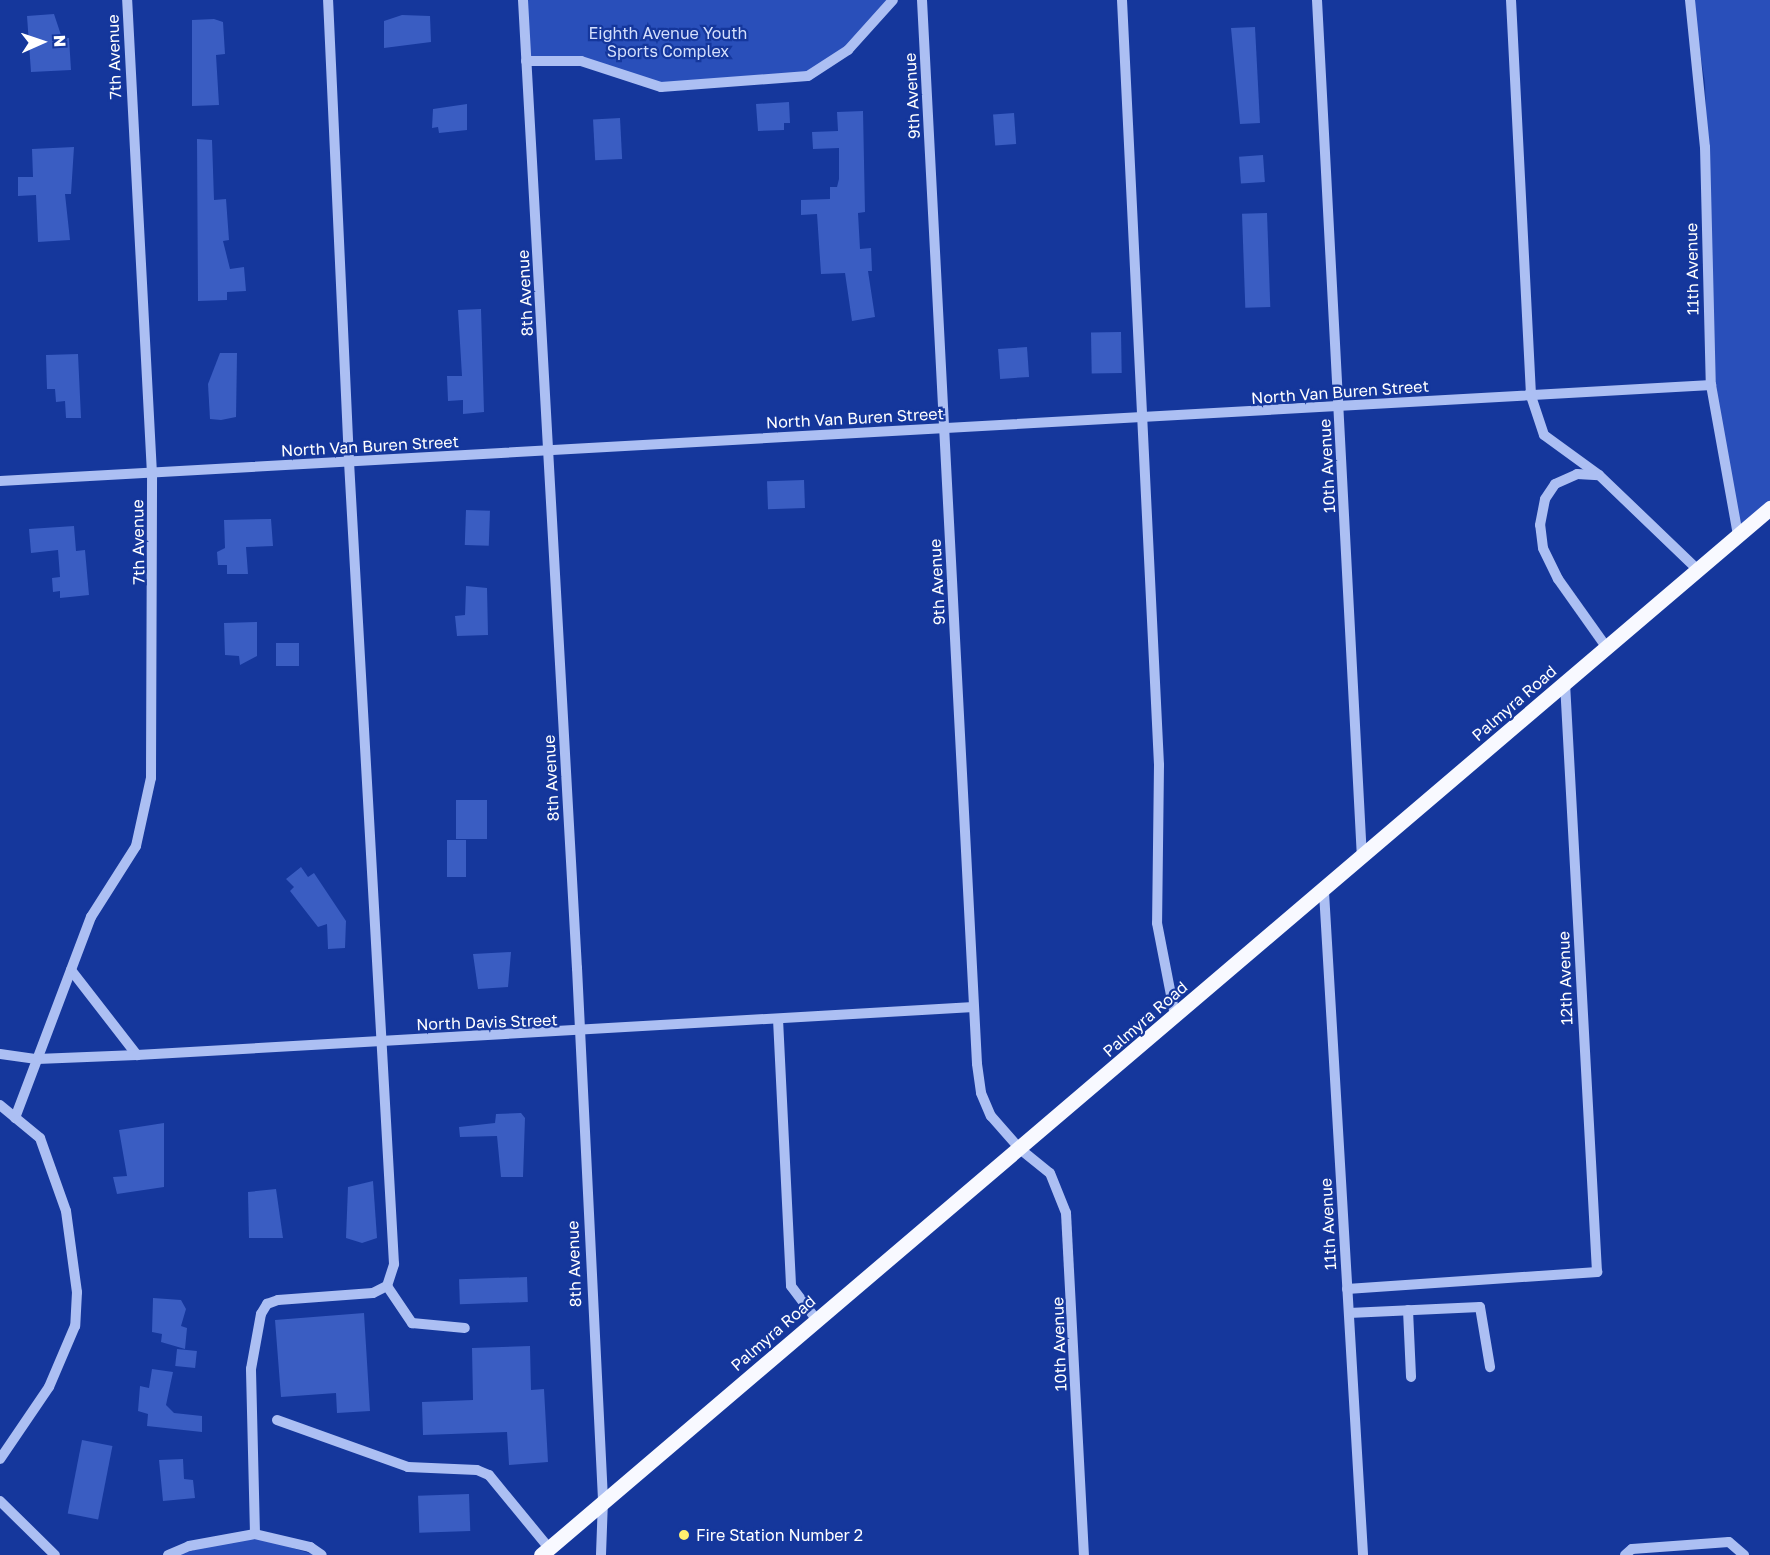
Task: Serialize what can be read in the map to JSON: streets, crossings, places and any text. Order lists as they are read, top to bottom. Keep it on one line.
{"streets":{"main road":["Palmyra Road"],"street":["7th Avenue","9th Avenue","11th Avenue","8th Avenue","North Van Buren Street","10th Avenue","12th Avenue","North Davis Street"]},"crossings":[["7th Avenue","North Van Buren Street"],["7th Avenue","North Davis Street"],["9th Avenue","North Van Buren Street"],["9th Avenue","10th Avenue"],["9th Avenue","Palmyra Road"],["9th Avenue","North Davis Street"],["11th Avenue","North Van Buren Street"],["11th Avenue","Palmyra Road"],["11th Avenue","12th Avenue"],["8th Avenue","North Van Buren Street"],["8th Avenue","Palmyra Road"],["8th Avenue","North Davis Street"],["North Van Buren Street","10th Avenue"],["10th Avenue","Palmyra Road"],["Palmyra Road","12th Avenue"]],"parks":["Eighth Avenue Youth Sports Complex"],"places":["Fire Station Number 2"],"north":"right"}
